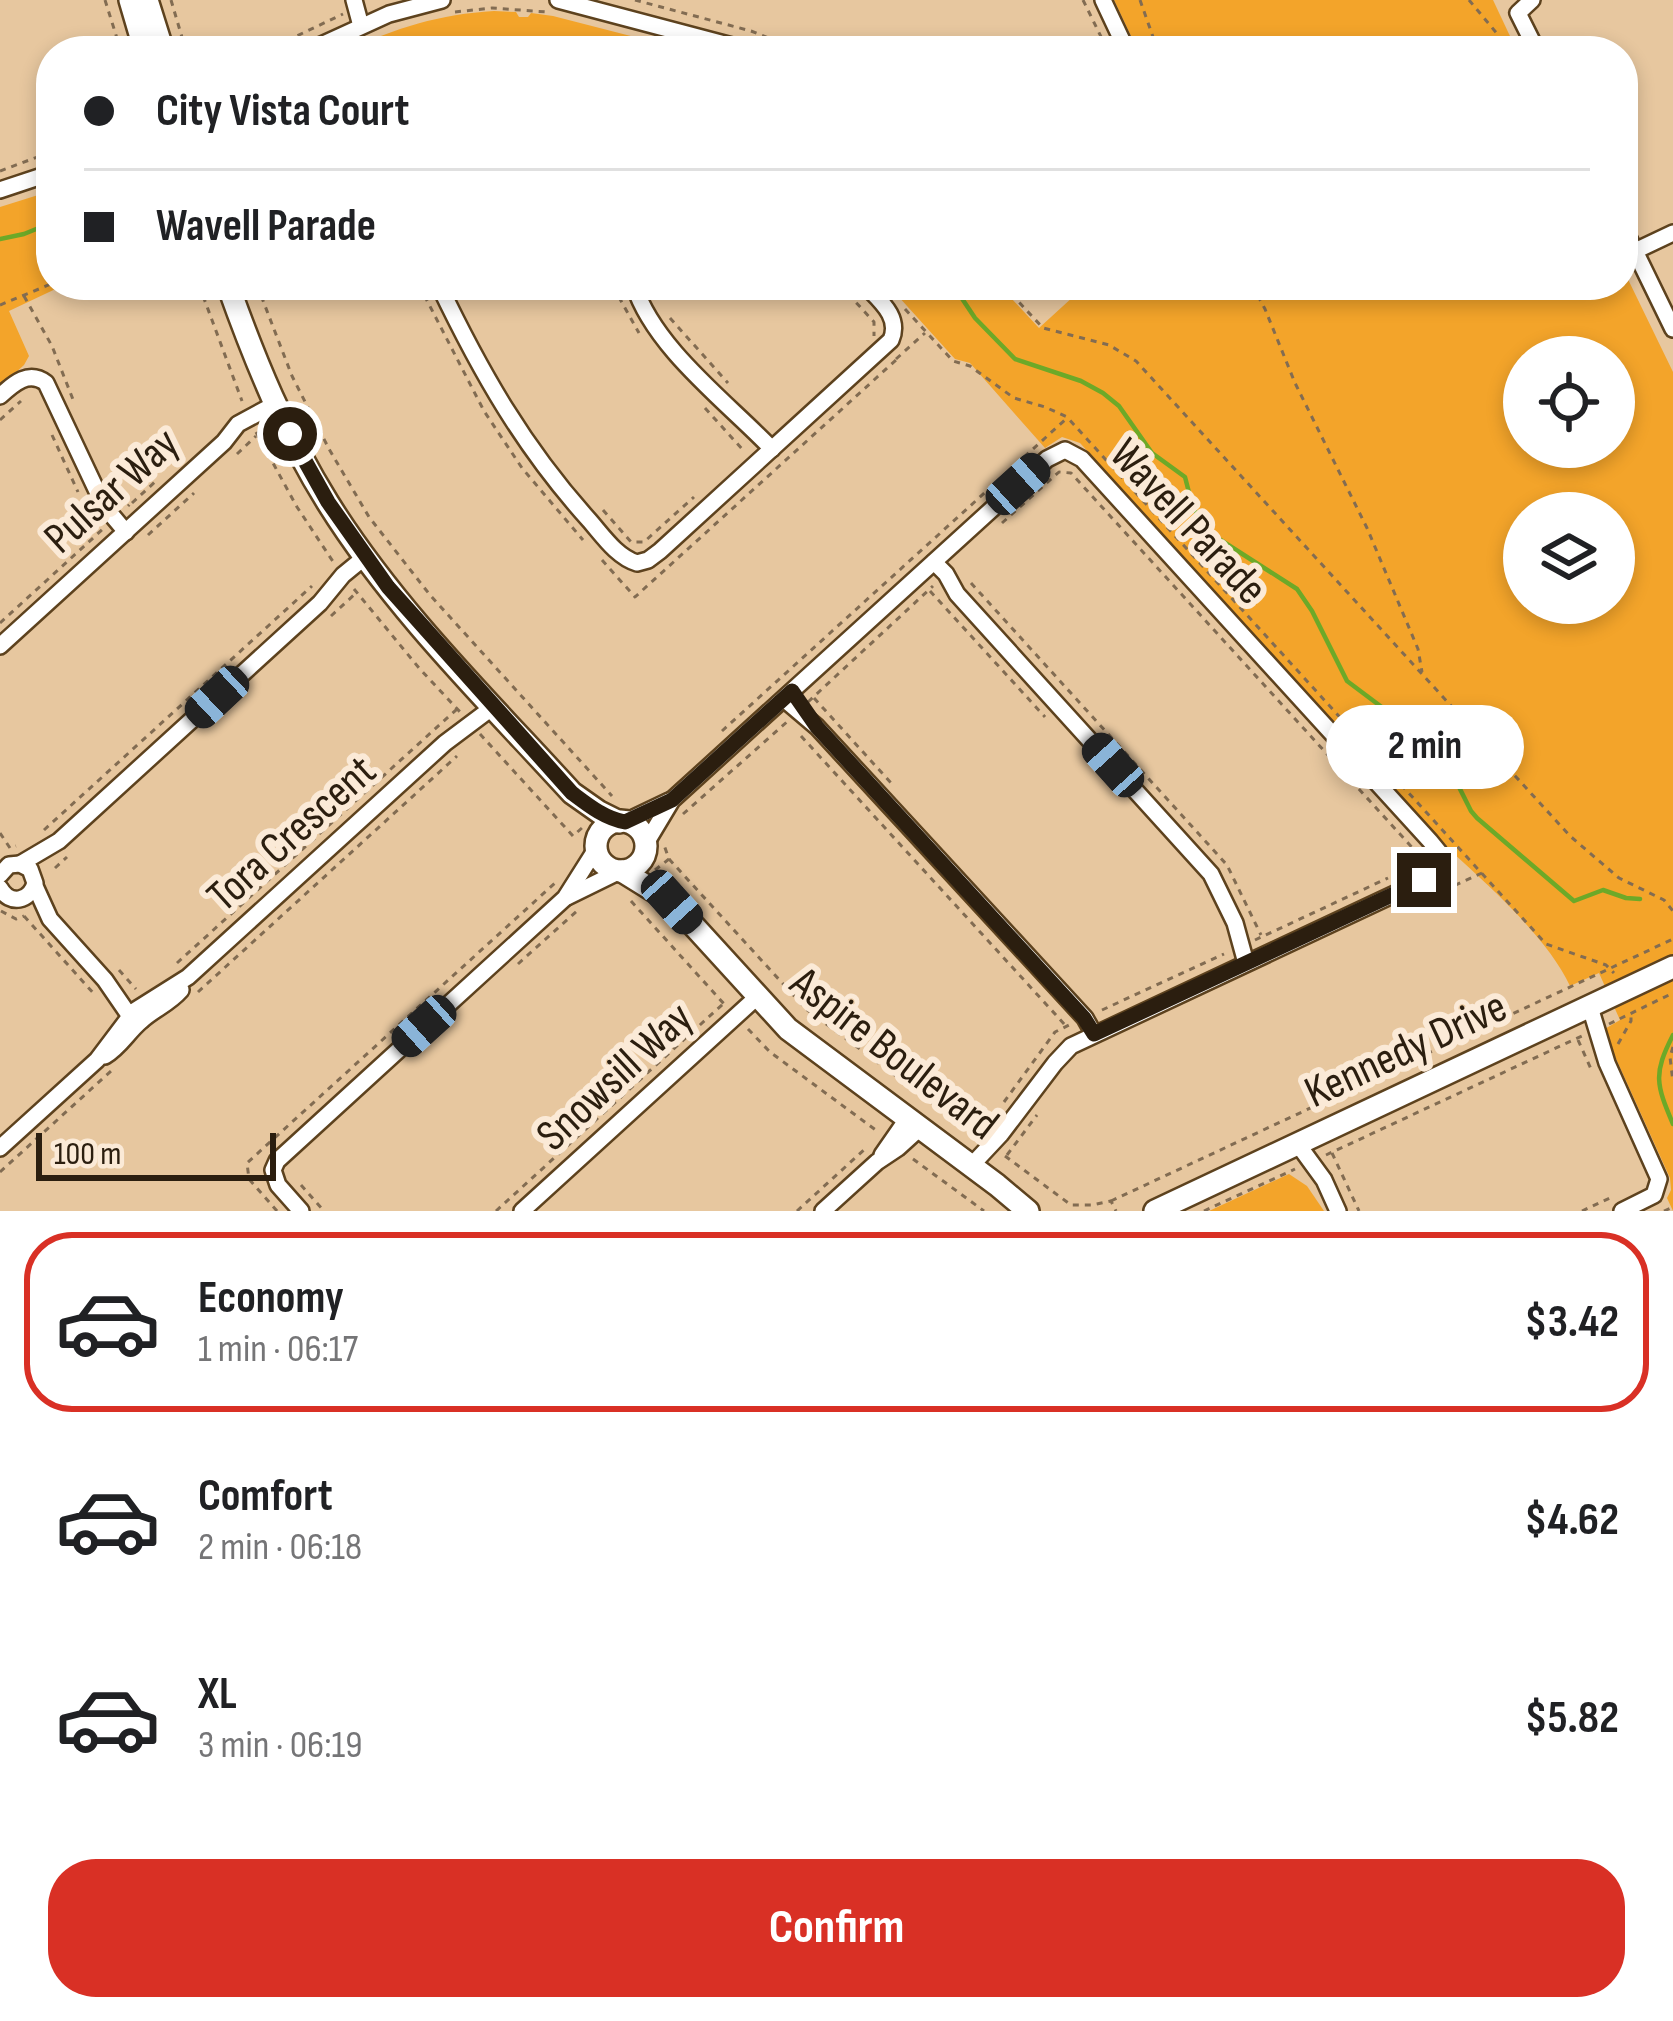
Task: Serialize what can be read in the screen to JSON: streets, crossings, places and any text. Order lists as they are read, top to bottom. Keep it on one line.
{"streets":{"street":["Pulsar Way","Wavell Parade","Tora Crescent","Kennedy Drive","Aspire Boulevard","Snowsill Way"]},"crossings":[["Wavell Parade","Aspire Boulevard"],["Aspire Boulevard","Snowsill Way"]],"scale_bar":"100 m","page":{"banner":["City Vista Court","Wavell Parade"],"bubble":"2 min","scale":"100 m","list":[{"name":"Economy","note":"1 min · 06:17","value":"$3.42"},{"name":"Comfort","note":"2 min · 06:18","value":"$4.62"},{"name":"XL","note":"3 min · 06:19","value":"$5.82"}],"buttons":"Confirm"}}
